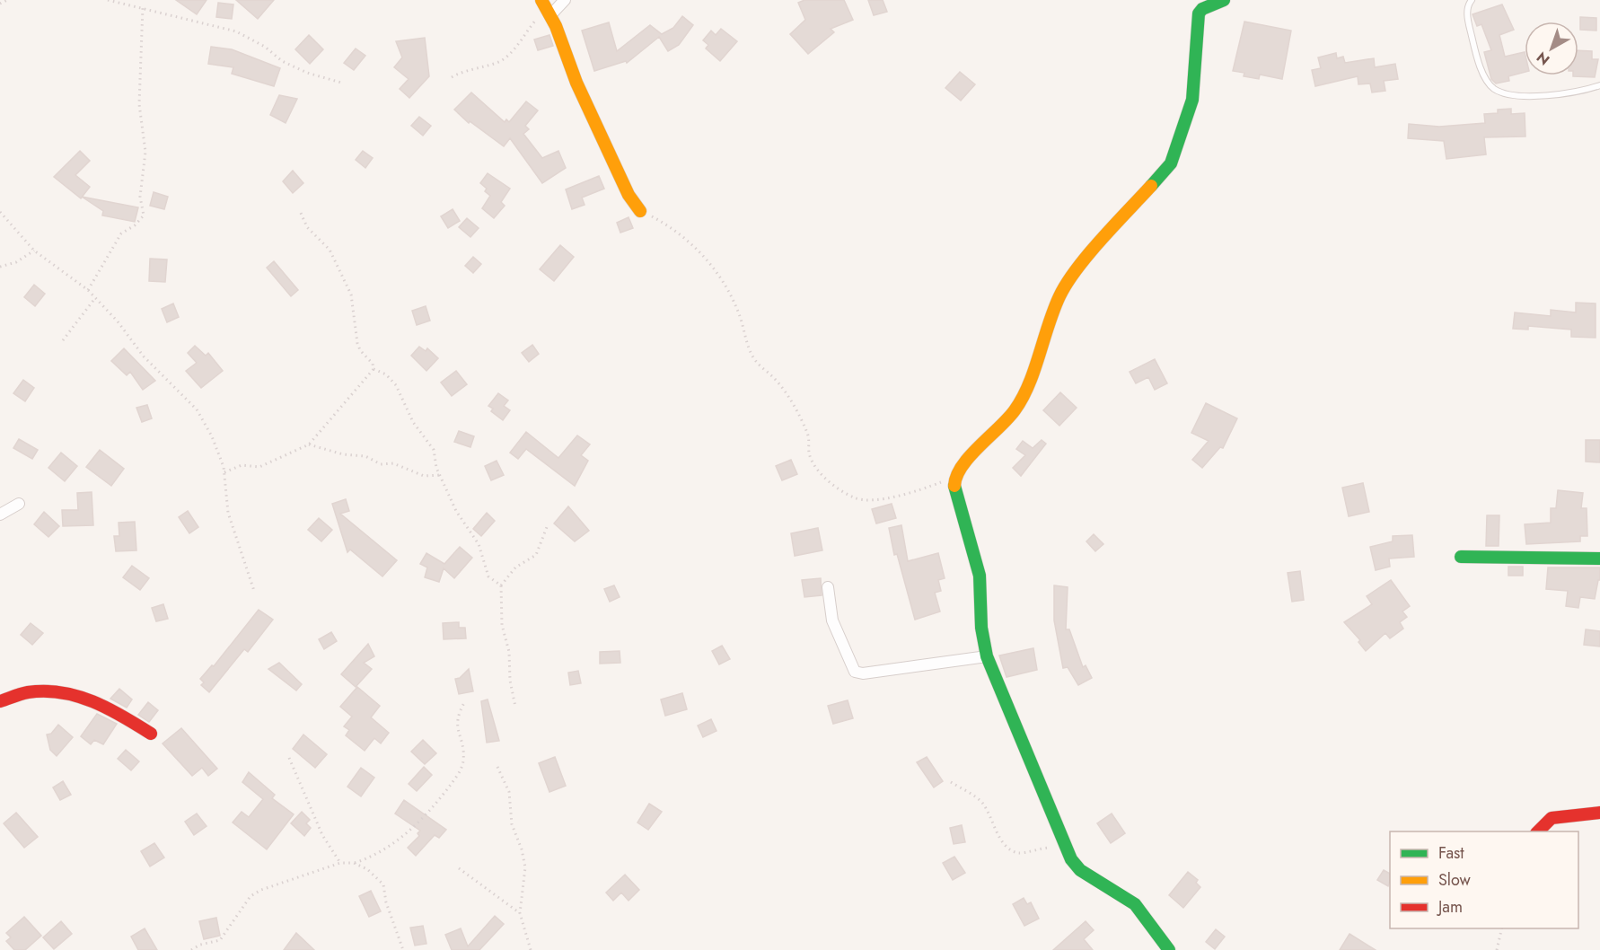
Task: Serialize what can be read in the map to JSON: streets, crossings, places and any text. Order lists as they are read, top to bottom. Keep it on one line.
{"legend":["Fast","Slow","Jam"],"north":"bottom left"}
